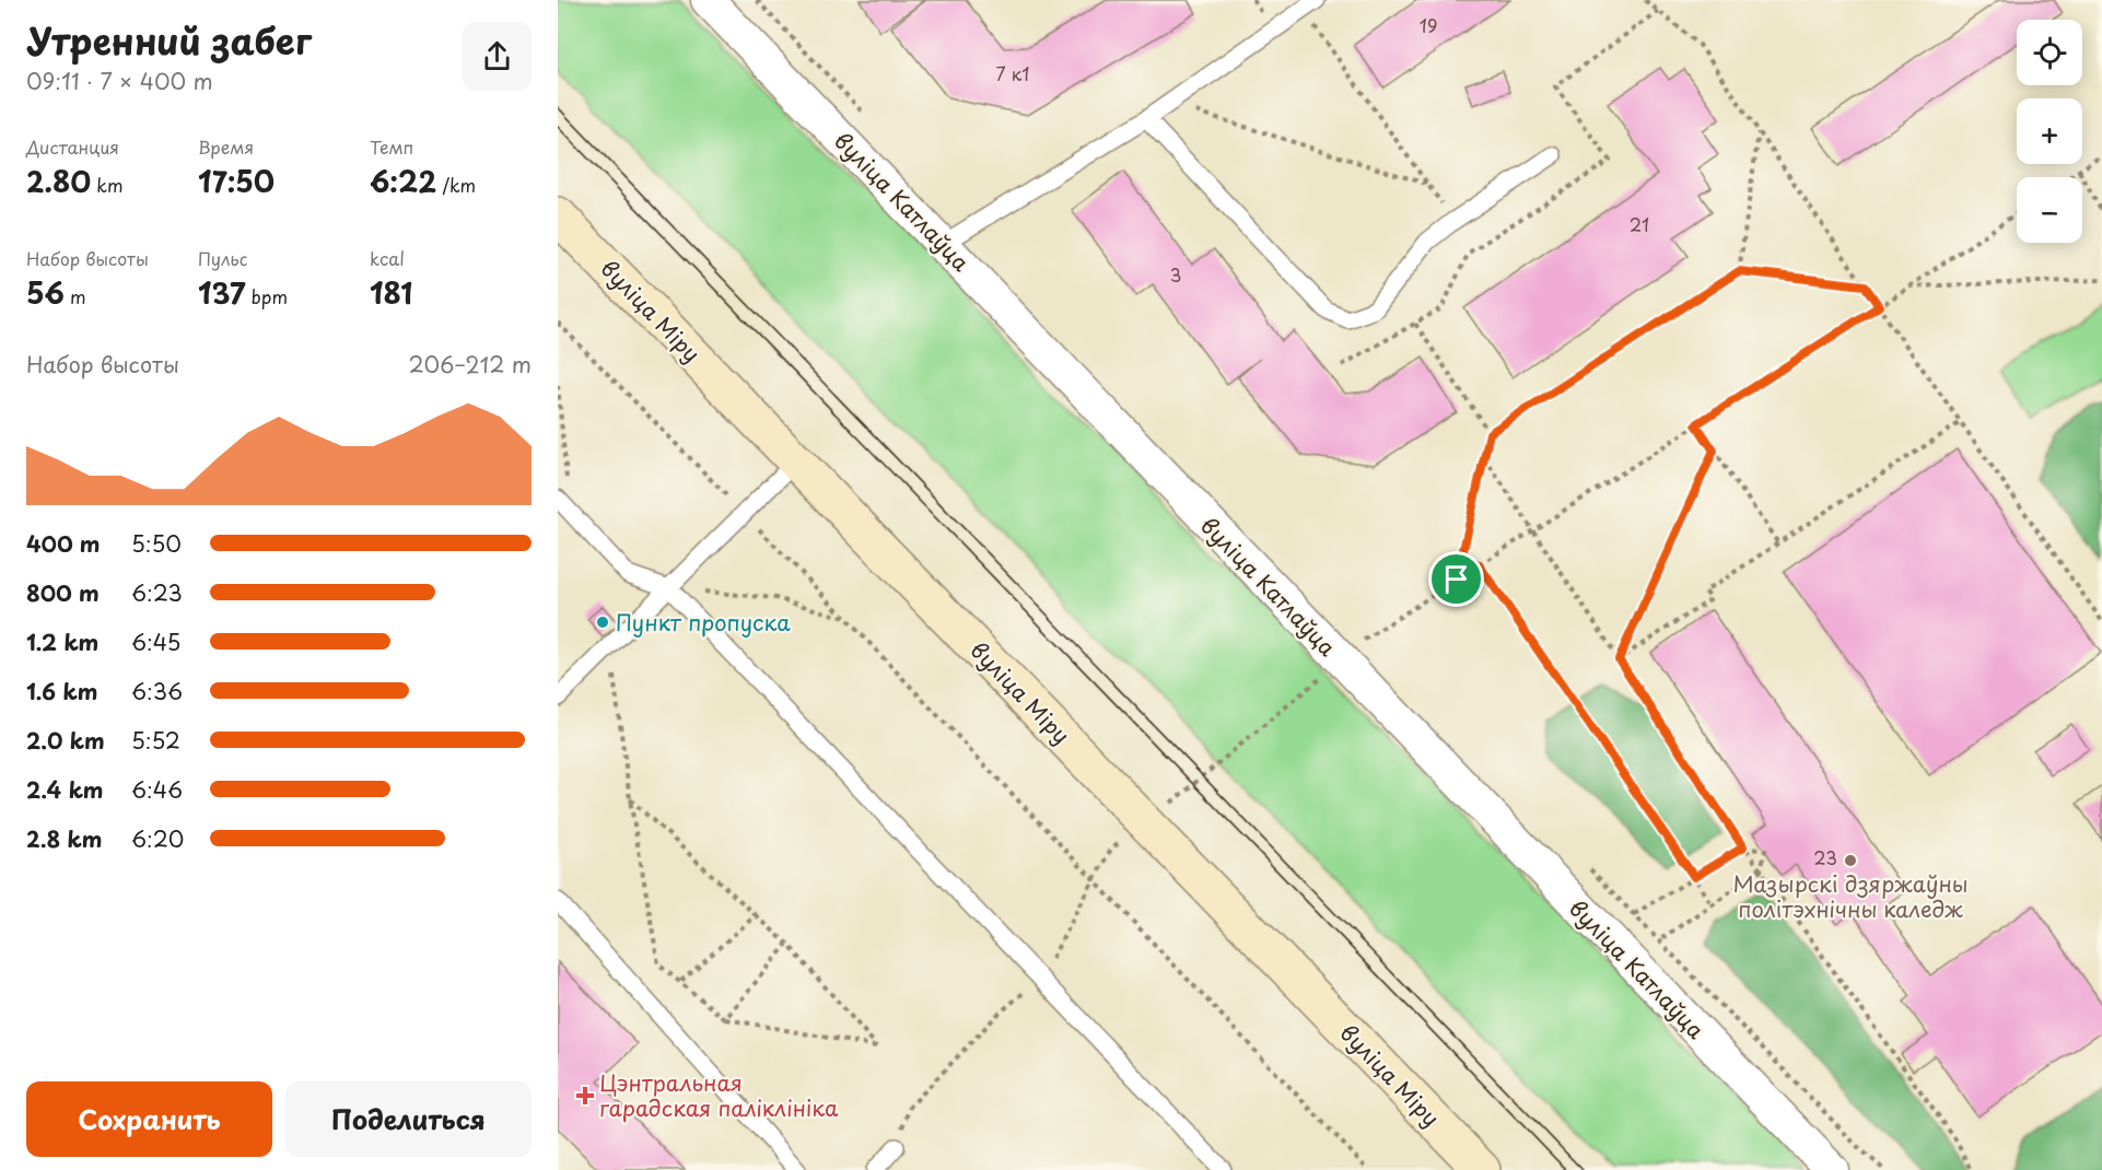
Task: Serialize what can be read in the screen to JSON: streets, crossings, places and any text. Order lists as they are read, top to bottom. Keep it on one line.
{"streets":{"main road":["вуліца Міру"],"street":["вуліца Катлаўца"]},"places":{"other":["Пункт пропуска","Мазырскі дзяржаўны політэхнічны каледж"],"health":["Цэнтральная гарадская паліклініка"]},"house_numbers":["19","7 к1","21","3","23"],"page":{"heading":["Утренний забег","09:11 · 7 × 400 m"],"map_buttons":["+","−"],"stats":[["Дистанция","2.80 km"],["Время","17:50"],["Темп","6:22 /km"],["Набор высоты","56 m"],["Пульс","137 bpm"],["kcal","181"]],"chart":["Набор высоты","206–212 m"],"list":[{"name":"400 m","note":"5:50"},{"name":"800 m","note":"6:23"},{"name":"1.2 km","note":"6:45"},{"name":"1.6 km","note":"6:36"},{"name":"2.0 km","note":"5:52"},{"name":"2.4 km","note":"6:46"},{"name":"2.8 km","note":"6:20"}],"buttons":["Сохранить","Поделиться"]}}
